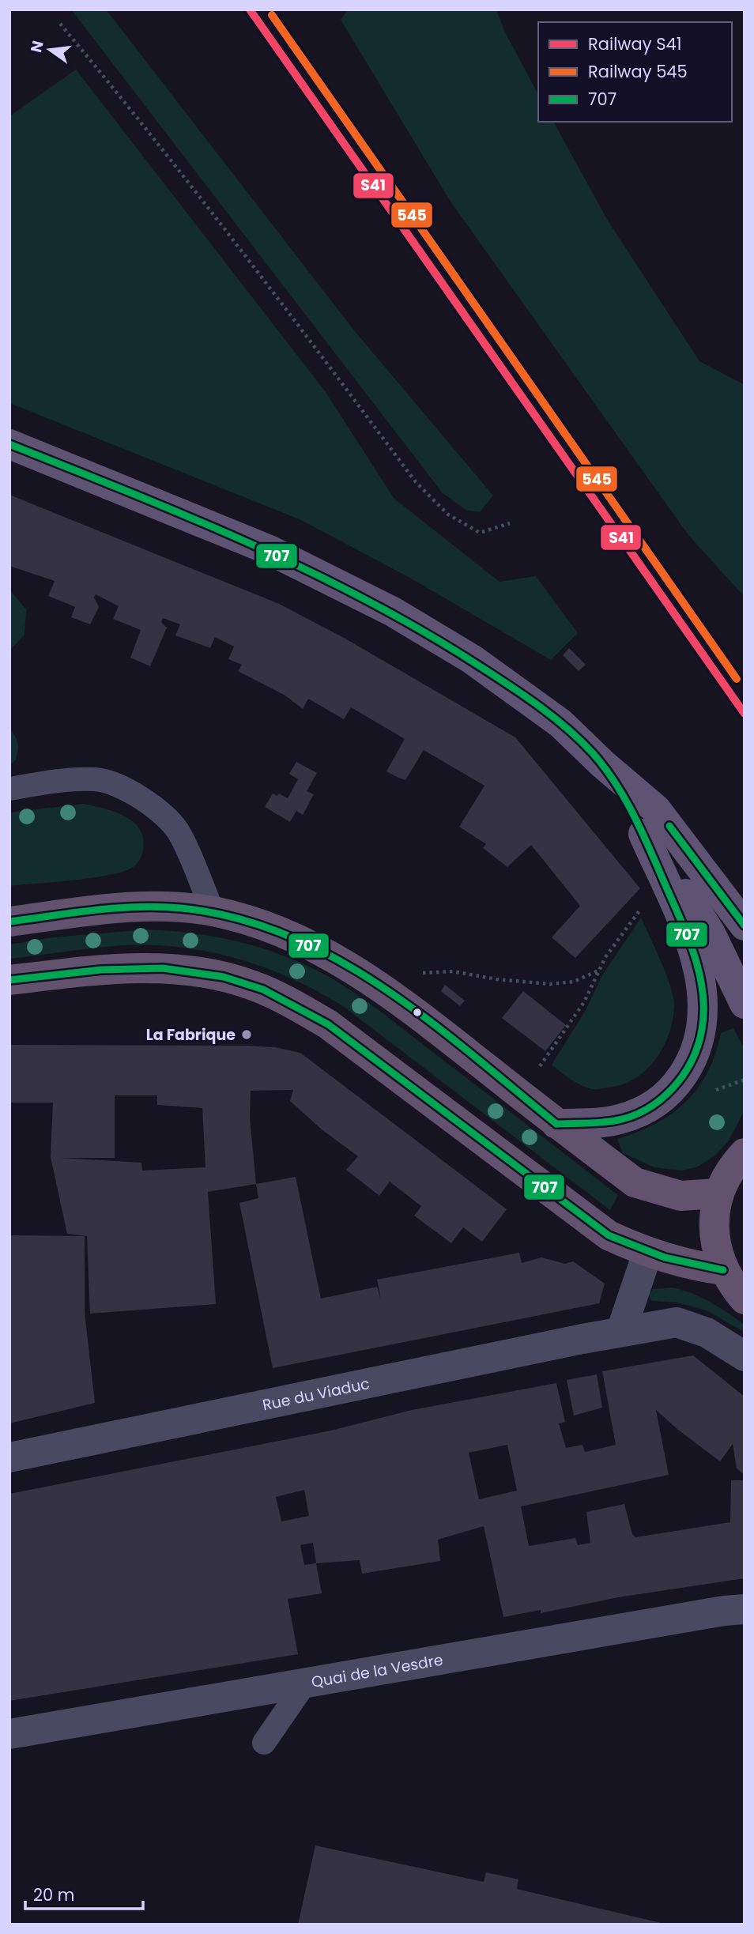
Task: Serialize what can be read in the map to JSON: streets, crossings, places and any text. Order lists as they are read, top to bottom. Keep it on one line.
{"streets":{"street":["Rue du Viaduc","Quai de la Vesdre"]},"places":["La Fabrique"],"lines":["rail line S41","rail line 545","transit line 707"],"legend":["Railway S41","Railway 545","707"],"scale_bar":"20 m","north":"left"}
